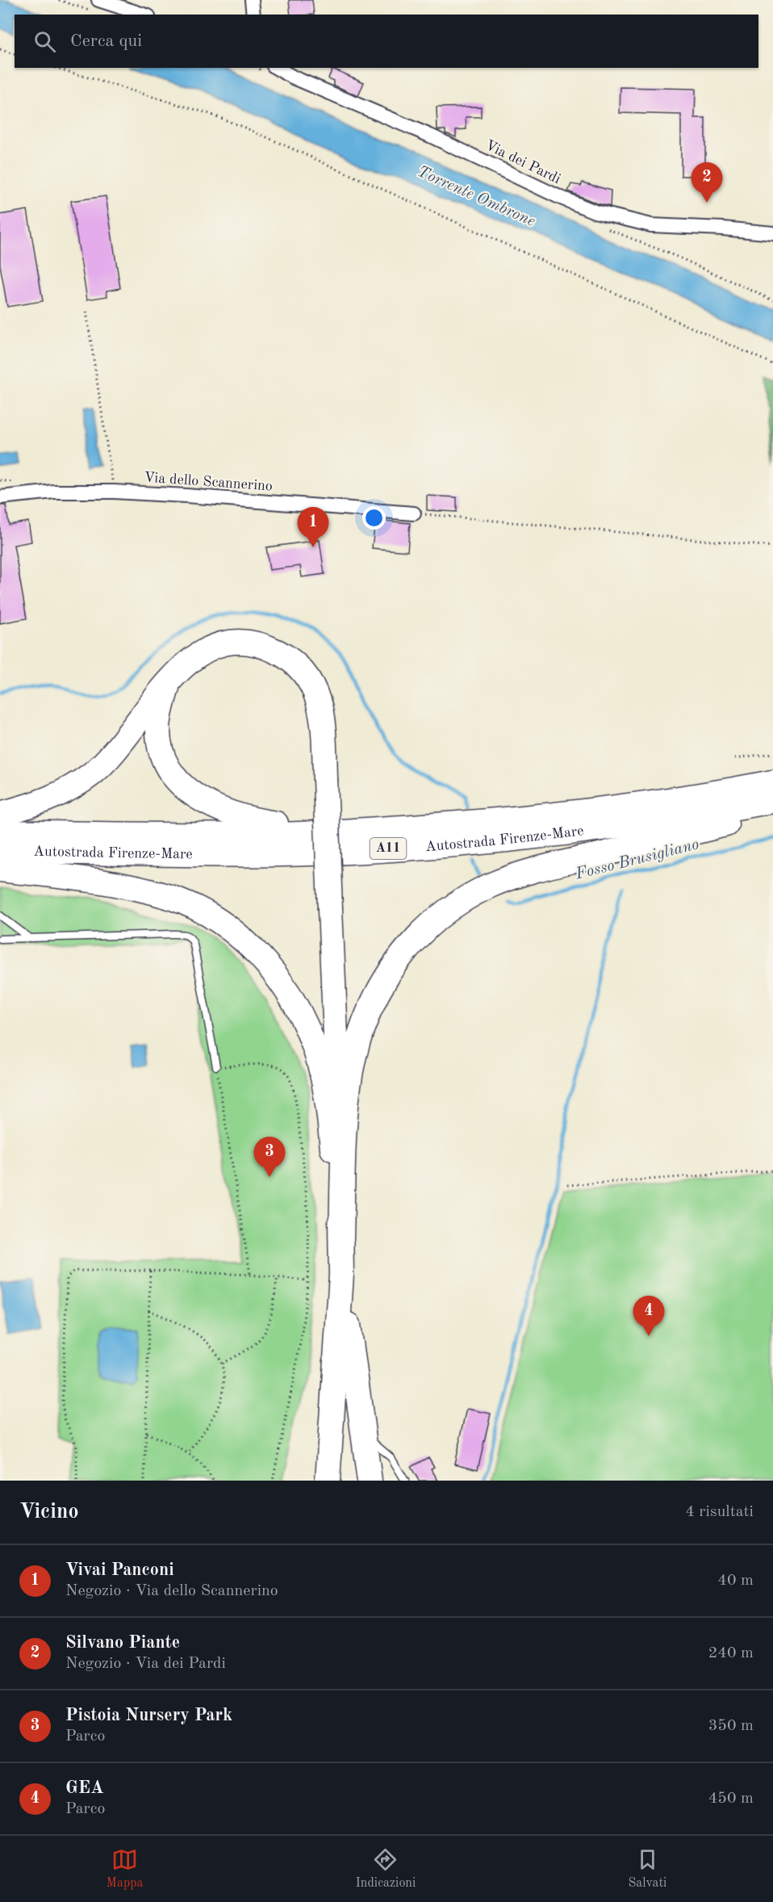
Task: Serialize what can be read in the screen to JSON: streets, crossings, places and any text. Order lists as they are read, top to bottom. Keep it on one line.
{"streets":{"highway":["Autostrada Firenze-Mare","A11"],"street":["Via dei Pardi","Via dello Scannerino"]},"water":["Torrente Ombrone","Fosso Brusigliano"],"page":{"search":"Cerca qui","pins":["2","1","3","4"],"heading":["Vicino","4 risultati"],"list":[{"mark":"1","name":"Vivai Panconi","note":"Negozio · Via dello Scannerino","value":"40 m"},{"mark":"2","name":"Silvano Piante","note":"Negozio · Via dei Pardi","value":"240 m"},{"mark":"3","name":"Pistoia Nursery Park","note":"Parco","value":"350 m"},{"mark":"4","name":"GEA","note":"Parco","value":"450 m"}],"nav":["Mappa","Indicazioni","Salvati"]}}
